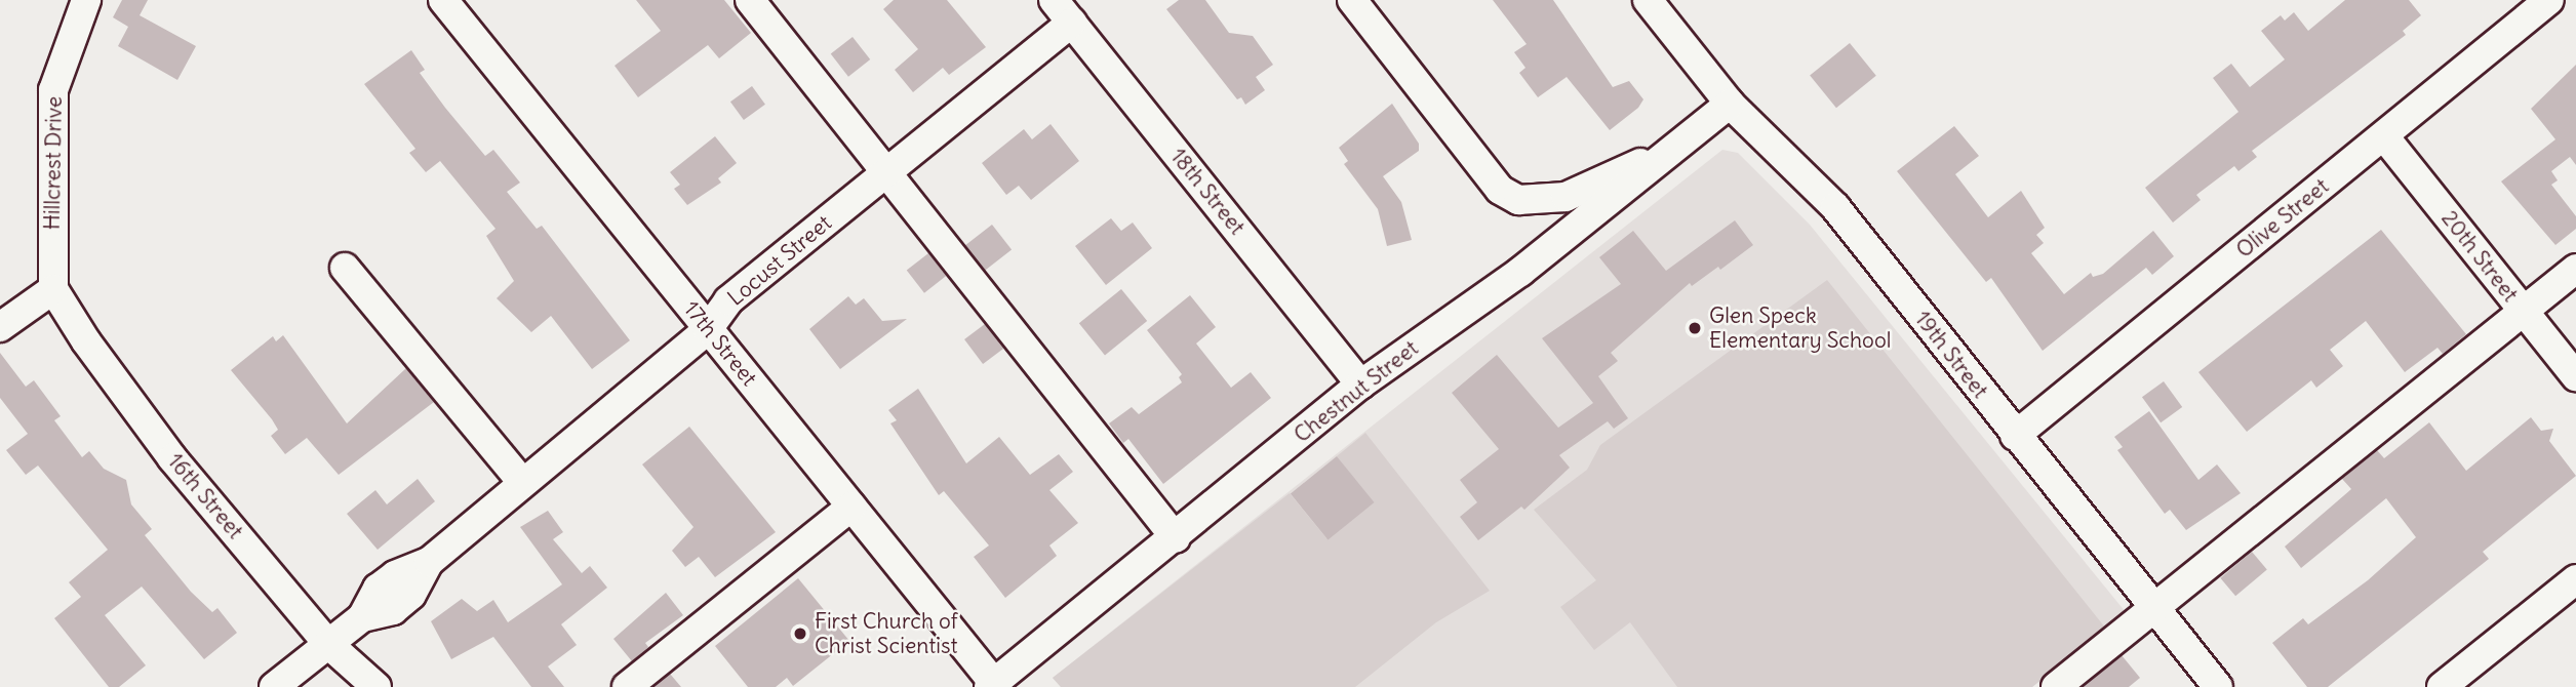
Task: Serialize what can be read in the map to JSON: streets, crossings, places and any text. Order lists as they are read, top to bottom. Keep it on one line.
{"streets":{"street":["Hillcrest Drive","18th Street","Olive Street","20th Street","Locust Street","17th Street","19th Street","Chestnut Street","16th Street"]},"crossings":[["Hillcrest Drive","16th Street"],["18th Street","Locust Street"],["18th Street","Chestnut Street"],["Olive Street","20th Street"],["Olive Street","19th Street"],["Locust Street","17th Street"],["Locust Street","16th Street"],["17th Street","Chestnut Street"],["19th Street","Chestnut Street"]],"places":["Glen Speck Elementary School","First Church of Christ Scientist"]}
